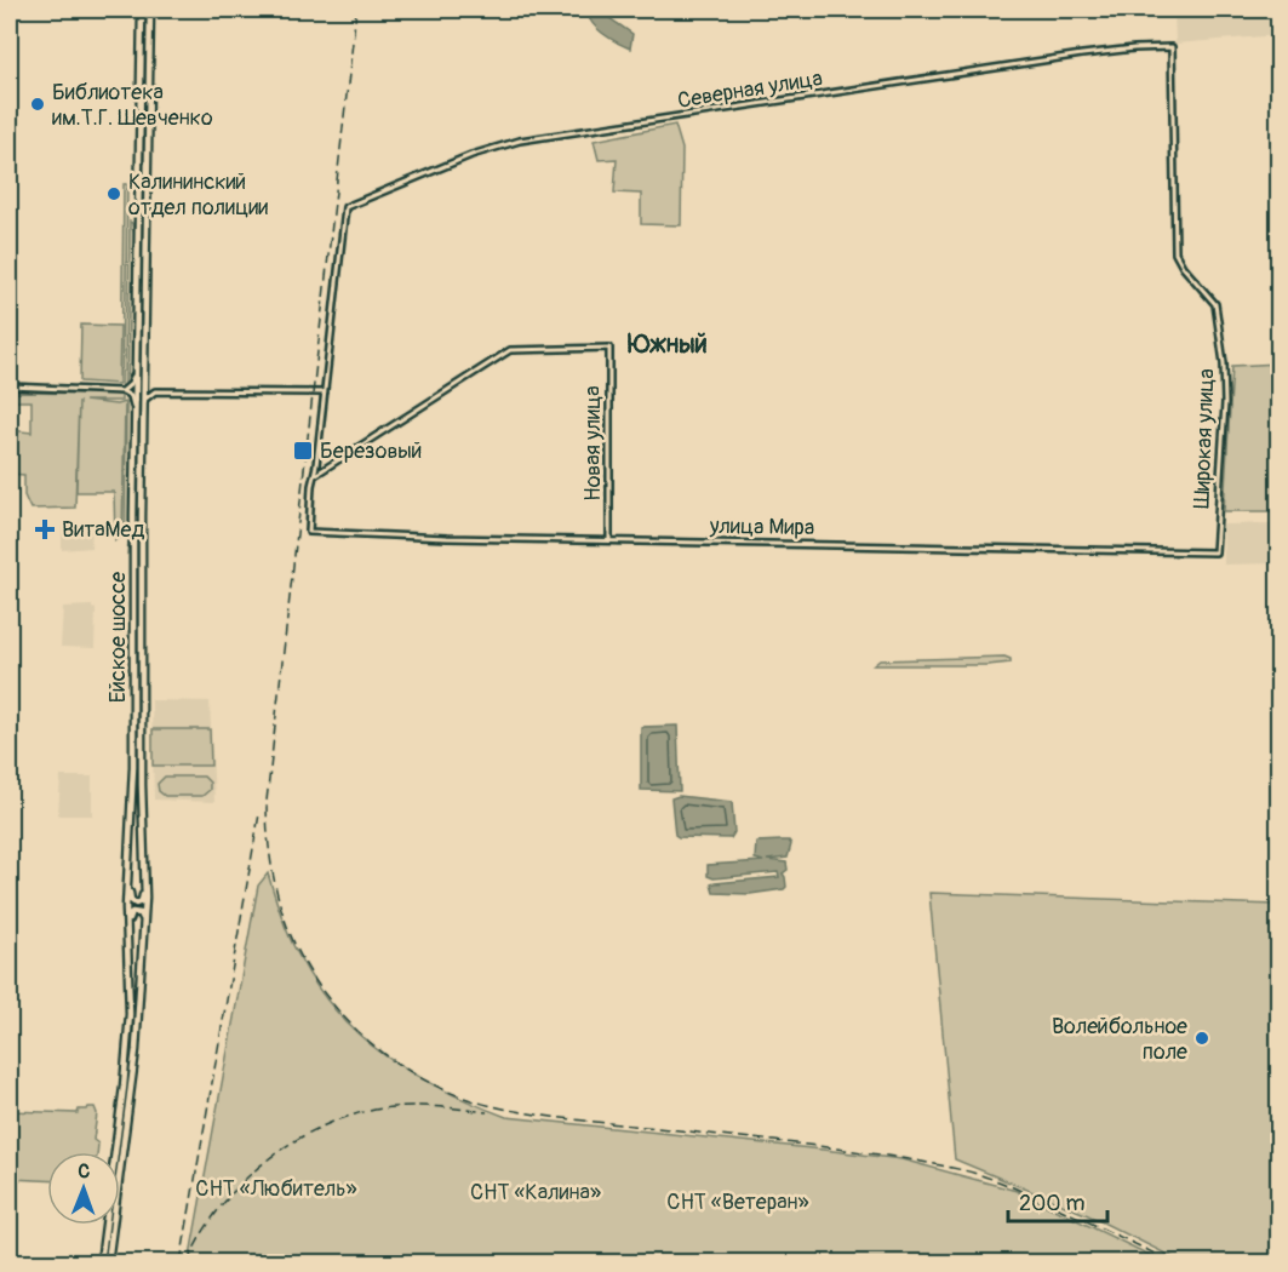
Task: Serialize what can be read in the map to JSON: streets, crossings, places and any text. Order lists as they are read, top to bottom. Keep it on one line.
{"streets":{"main road":["Ейское шоссе"],"street":["Северная улица","Широкая улица","Новая улица","улица Мира"]},"crossings":[["Северная улица","Широкая улица"],["Широкая улица","улица Мира"],["Новая улица","улица Мира"]],"districts":["Южный"],"parks":["СНТ «Любитель»","СНТ «Калина»","СНТ «Ветеран»"],"places":{"other":["Библиотека им.Т.Г. Шевченко","Калининский отдел полиции","Волейбольное поле"],"transit":["Березовый"],"health":["ВитаMед"]},"scale_bar":"200 m","north":"top"}
